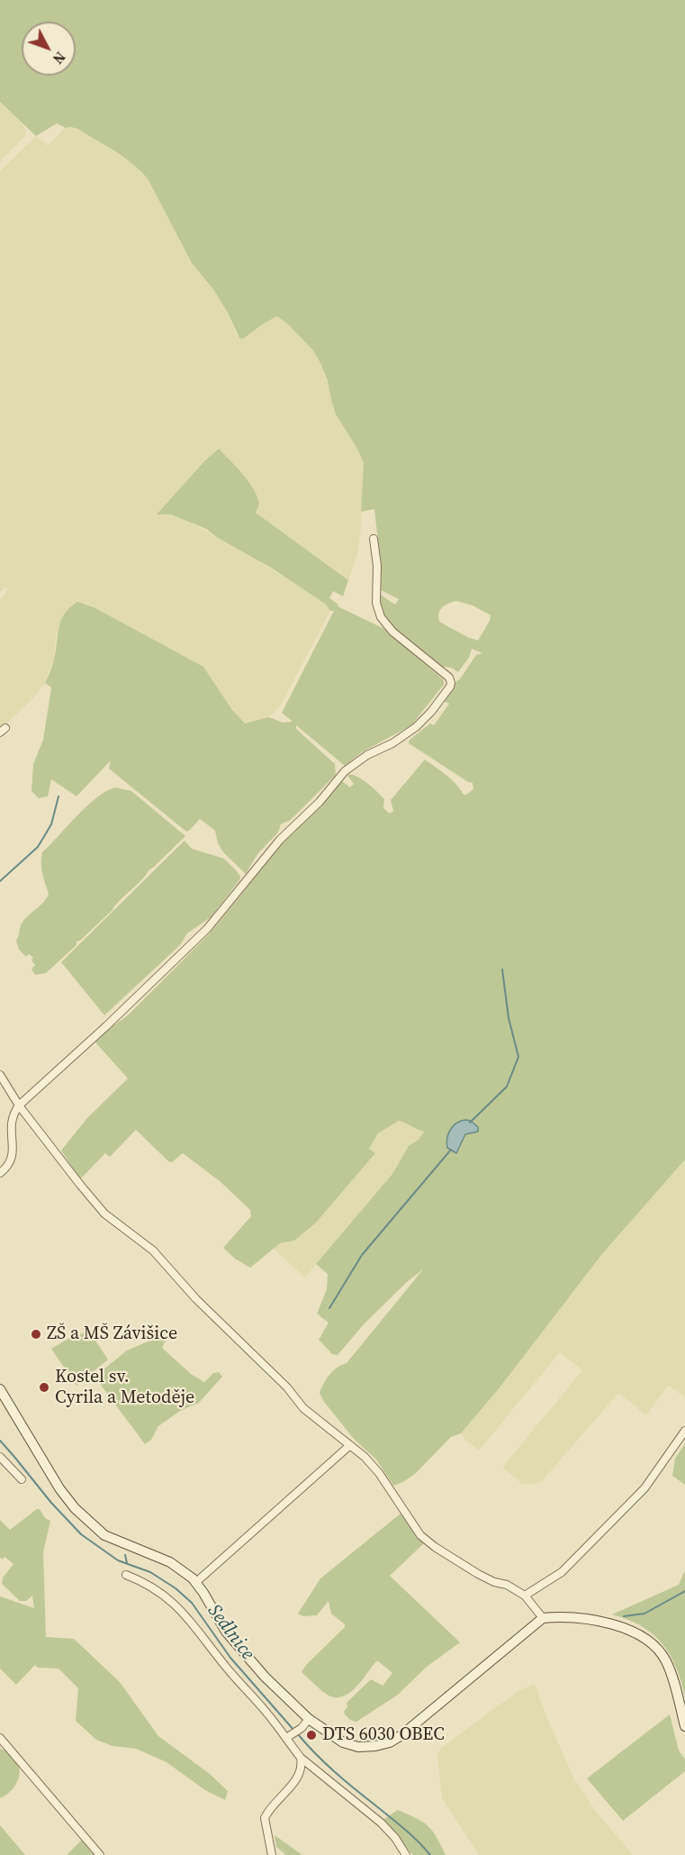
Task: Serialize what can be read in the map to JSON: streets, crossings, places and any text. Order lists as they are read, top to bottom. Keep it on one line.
{"water":["Sedlnice"],"places":["ZŠ a MŠ Závišice","Kostel sv. Cyrila a Metoděje","DTS 6030 OBEC"],"north":"bottom right"}
